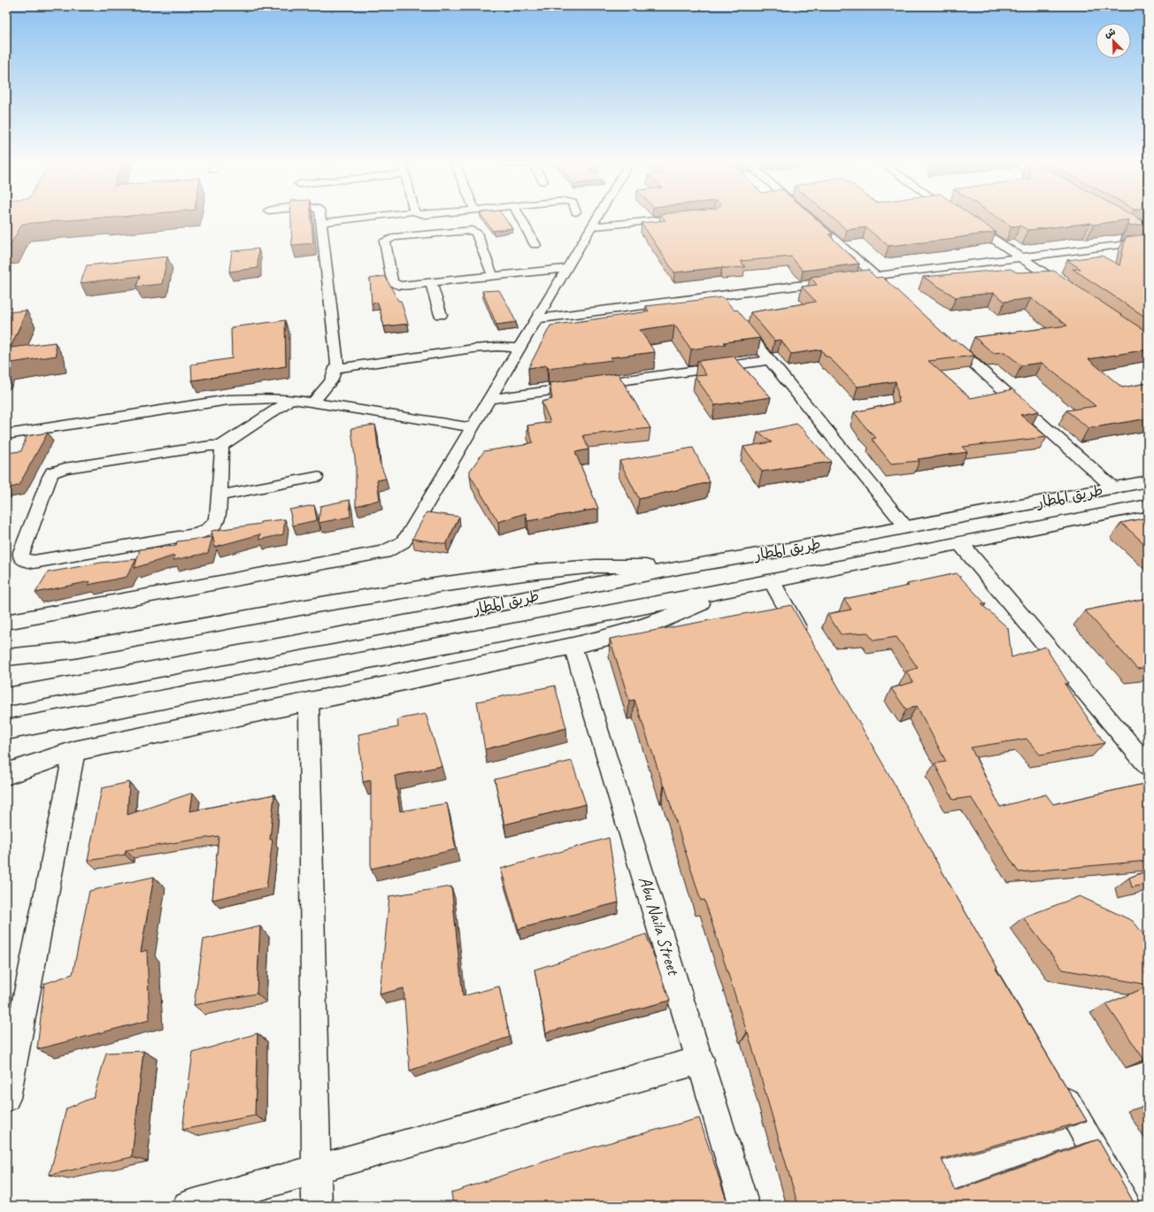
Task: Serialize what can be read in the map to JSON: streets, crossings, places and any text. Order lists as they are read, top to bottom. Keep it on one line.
{"streets":{"highway":["طريق المطار"],"street":["Abu Naila Street"]},"north":"top left"}
